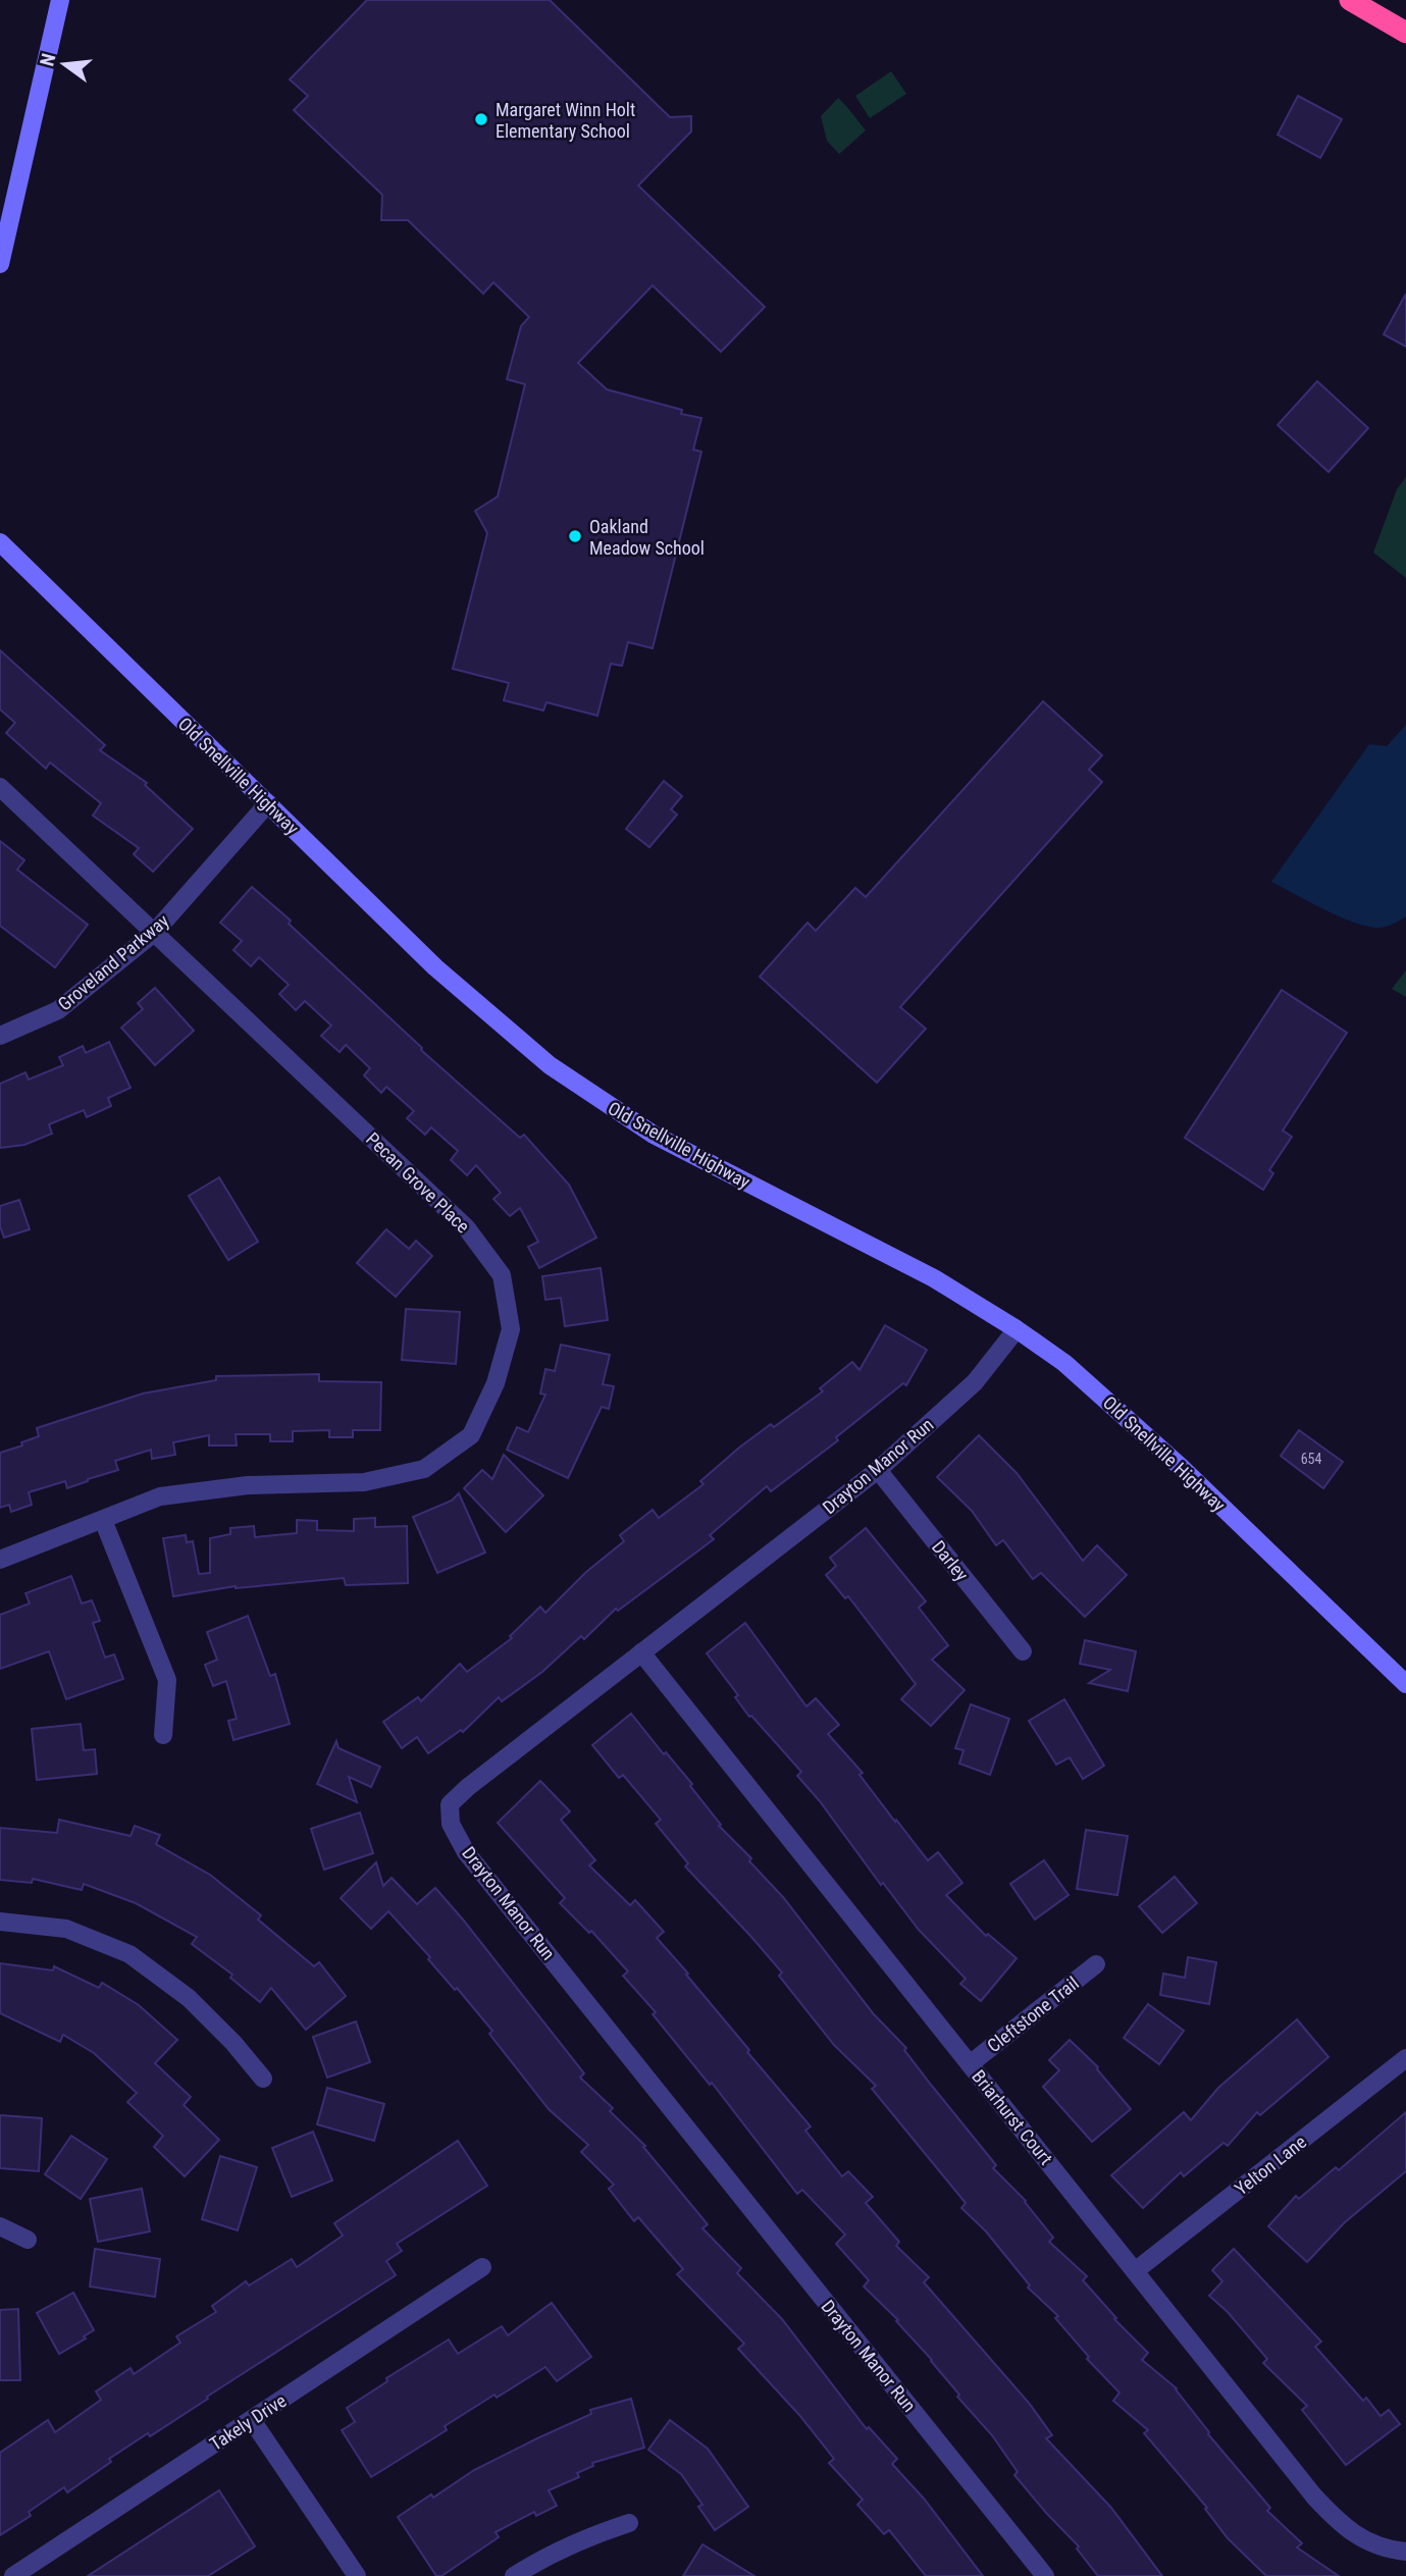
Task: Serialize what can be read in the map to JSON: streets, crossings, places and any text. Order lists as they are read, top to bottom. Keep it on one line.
{"streets":{"street":["Old Snellville Highway","Groveland Parkway","Pecan Grove Place","Drayton Manor Run","Darley","Cleftstone Trail","Briarhurst Court","Yelton Lane","Takely Drive"]},"crossings":[["Old Snellville Highway","Groveland Parkway"],["Old Snellville Highway","Drayton Manor Run"],["Groveland Parkway","Pecan Grove Place"],["Drayton Manor Run","Darley"],["Drayton Manor Run","Briarhurst Court"],["Cleftstone Trail","Briarhurst Court"],["Briarhurst Court","Yelton Lane"]],"places":["Margaret Winn Holt Elementary School","Oakland Meadow School"],"house_numbers":["654"],"north":"left"}
